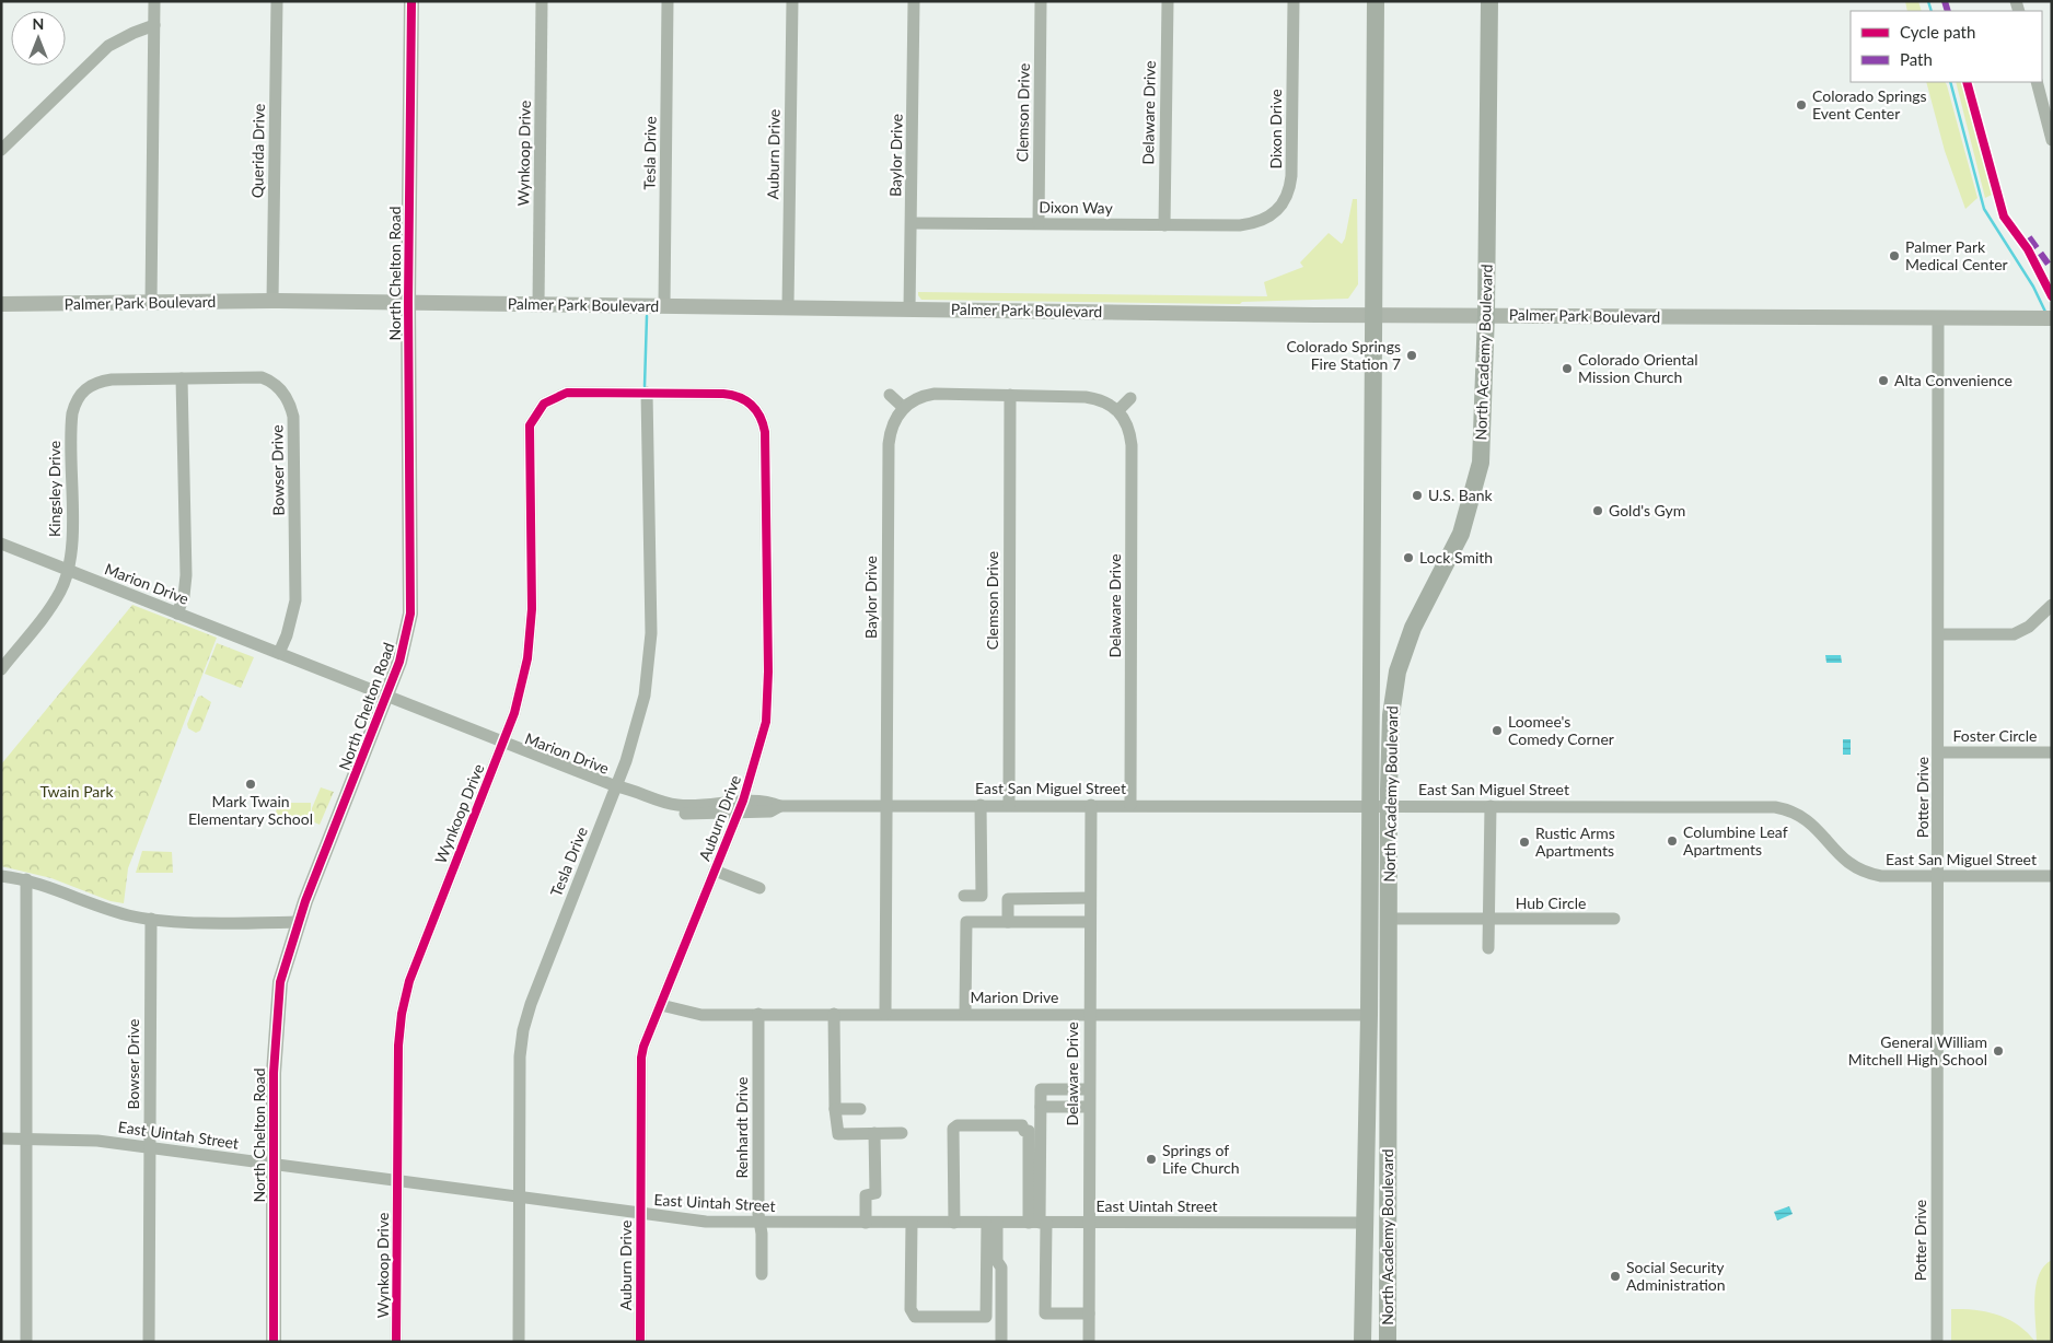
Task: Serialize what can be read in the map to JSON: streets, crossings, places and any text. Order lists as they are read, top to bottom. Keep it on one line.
{"streets":{"highway":["North Academy Boulevard"],"main road":["North Chelton Road","Palmer Park Boulevard"],"street":["Clemson Drive","Delaware Drive","Dixon Drive","Querida Drive","Wynkoop Drive","Tesla Drive","Auburn Drive","Baylor Drive","Dixon Way","Bowser Drive","Kingsley Drive","Marion Drive","Foster Circle","East San Miguel Street","Potter Drive","Hub Circle","Renhardt Drive","East Uintah Street"]},"crossings":[["Clemson Drive","Dixon Way"],["Clemson Drive","East San Miguel Street"],["Delaware Drive","Dixon Way"],["Delaware Drive","Marion Drive"],["Delaware Drive","East San Miguel Street"],["Delaware Drive","East Uintah Street"],["Dixon Drive","Dixon Way"],["Querida Drive","Palmer Park Boulevard"],["Wynkoop Drive","Tesla Drive"],["Wynkoop Drive","Auburn Drive"],["Wynkoop Drive","Palmer Park Boulevard"],["Wynkoop Drive","Marion Drive"],["Wynkoop Drive","East Uintah Street"],["Tesla Drive","Auburn Drive"],["Tesla Drive","Palmer Park Boulevard"],["Tesla Drive","Marion Drive"],["Tesla Drive","East Uintah Street"],["Auburn Drive","Palmer Park Boulevard"],["Auburn Drive","Marion Drive"],["Auburn Drive","East San Miguel Street"],["Auburn Drive","East Uintah Street"],["Baylor Drive","Dixon Way"],["Baylor Drive","Palmer Park Boulevard"],["Baylor Drive","Marion Drive"],["Baylor Drive","East San Miguel Street"],["North Chelton Road","Palmer Park Boulevard"],["North Chelton Road","Marion Drive"],["North Chelton Road","East Uintah Street"],["Palmer Park Boulevard","North Academy Boulevard"],["Palmer Park Boulevard","Potter Drive"],["North Academy Boulevard","Marion Drive"],["North Academy Boulevard","East San Miguel Street"],["North Academy Boulevard","Hub Circle"],["North Academy Boulevard","East Uintah Street"],["Bowser Drive","Kingsley Drive"],["Bowser Drive","Marion Drive"],["Bowser Drive","East Uintah Street"],["Kingsley Drive","Marion Drive"],["Marion Drive","East San Miguel Street"],["Marion Drive","Renhardt Drive"],["Foster Circle","Potter Drive"],["East San Miguel Street","Potter Drive"],["Renhardt Drive","East Uintah Street"]],"parks":["Twain Park"],"places":["Colorado Springs Event Center","Palmer Park Medical Center","Colorado Springs Fire Station 7","Colorado Oriental Mission Church","Alta Convenience","U.S. Bank","Gold's Gym","Lock Smith","Loomee's Comedy Corner","Mark Twain Elementary School","Columbine Leaf Apartments","Rustic Arms Apartments","General William Mitchell High School","Springs of Life Church","Social Security Administration"],"legend":["Cycle path","Path"],"north":"top"}
